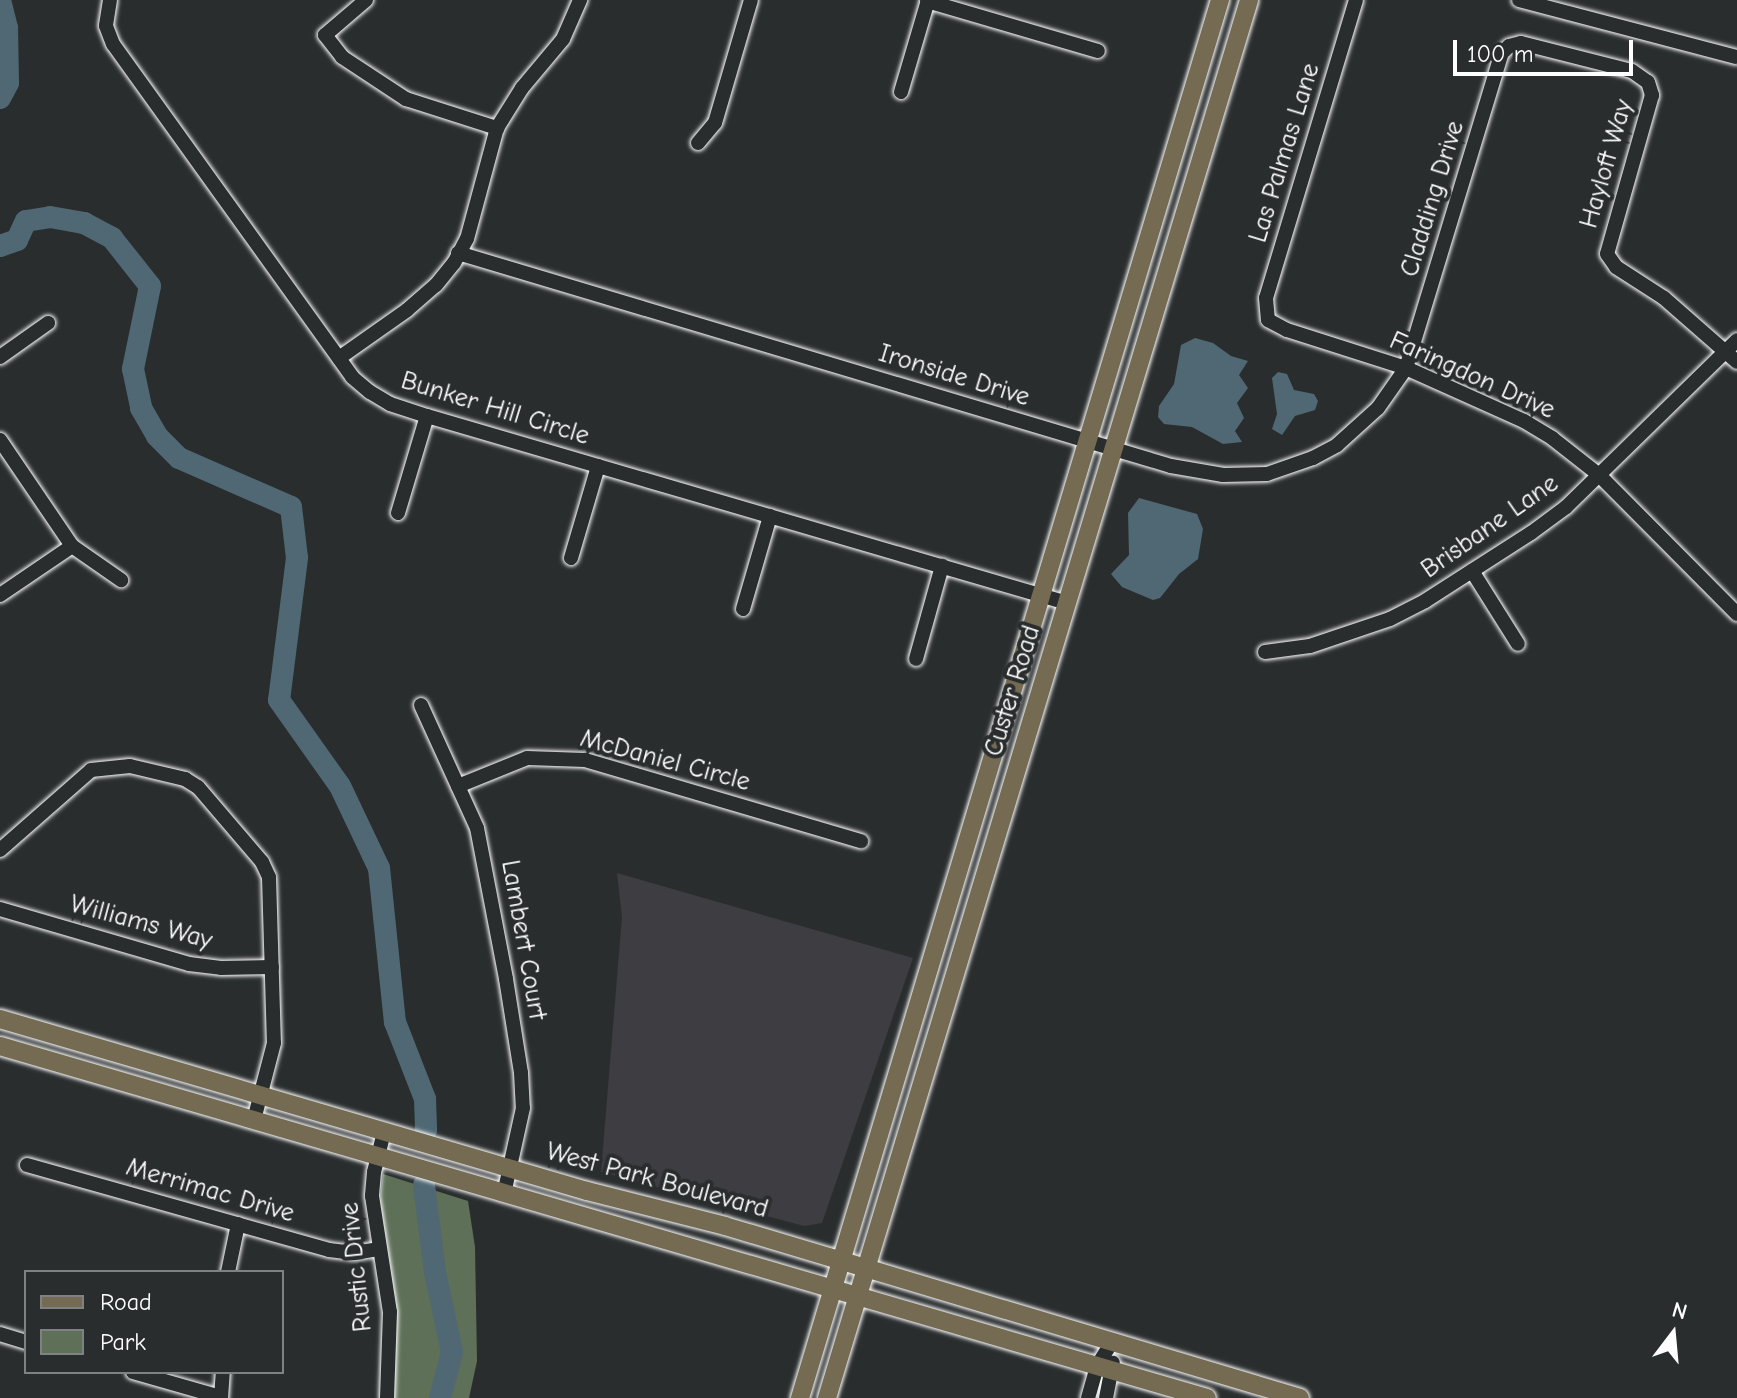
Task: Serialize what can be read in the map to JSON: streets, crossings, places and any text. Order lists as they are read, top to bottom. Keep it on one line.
{"streets":{"main road":["Custer Road","West Park Boulevard"],"street":["Las Palmas Lane","Hayloft Way","Cladding Drive","Ironside Drive","Faringdon Drive","Bunker Hill Circle","Brisbane Lane","McDaniel Circle","Williams Way","Lambert Court","Merrimac Drive","Rustic Drive"]},"crossings":[["Las Palmas Lane","Faringdon Drive"],["Hayloft Way","Cladding Drive"],["Hayloft Way","Brisbane Lane"],["Cladding Drive","Ironside Drive"],["Cladding Drive","Faringdon Drive"],["Ironside Drive","Faringdon Drive"],["Ironside Drive","Custer Road"],["Faringdon Drive","Brisbane Lane"],["Bunker Hill Circle","Custer Road"],["Custer Road","West Park Boulevard"],["McDaniel Circle","Lambert Court"],["Lambert Court","West Park Boulevard"],["West Park Boulevard","Rustic Drive"],["Merrimac Drive","Rustic Drive"]],"legend":["Road","Park"],"scale_bar":"100 m","north":"top"}
